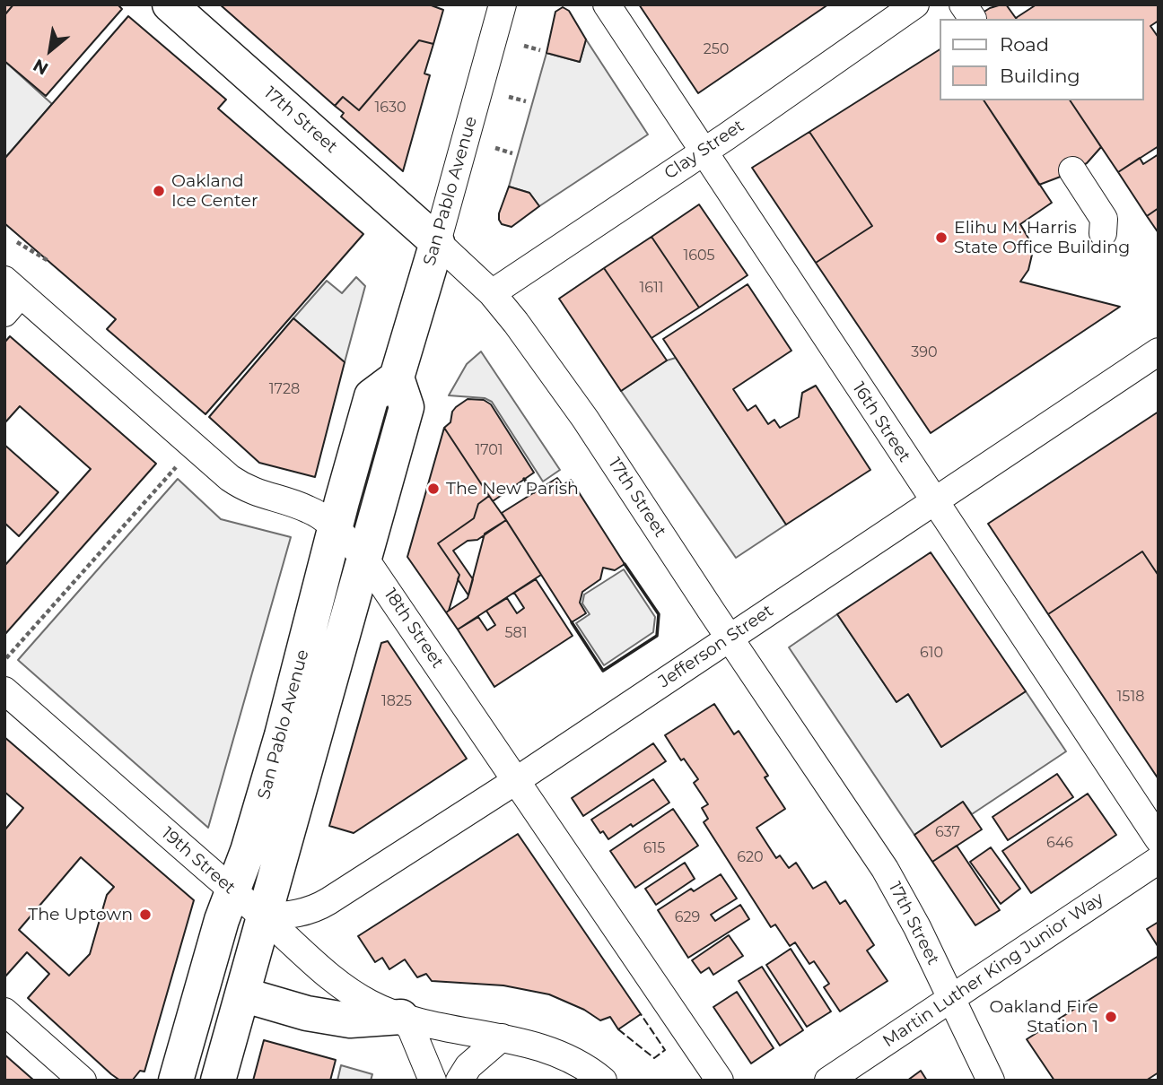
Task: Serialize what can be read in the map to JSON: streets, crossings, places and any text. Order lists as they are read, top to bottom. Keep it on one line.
{"streets":{"main road":["17th Street","San Pablo Avenue"],"street":["Clay Street","16th Street","18th Street","Jefferson Street","19th Street","Martin Luther King Junior Way"]},"crossings":[["17th Street","Clay Street"],["17th Street","San Pablo Avenue"],["17th Street","Jefferson Street"],["17th Street","Martin Luther King Junior Way"],["Clay Street","16th Street"],["San Pablo Avenue","18th Street"],["San Pablo Avenue","Jefferson Street"],["San Pablo Avenue","19th Street"],["16th Street","Jefferson Street"],["18th Street","Jefferson Street"],["Jefferson Street","19th Street"]],"places":["Oakland Ice Center","Elihu M. Harris State Office Building","The New Parish","The Uptown","Oakland Fire Station 1"],"house_numbers":["250","1630","1605","1611","390","1728","1701","581","610","1518","1825","637","646","615","620","629"],"legend":["Road","Building"],"north":"bottom left"}
